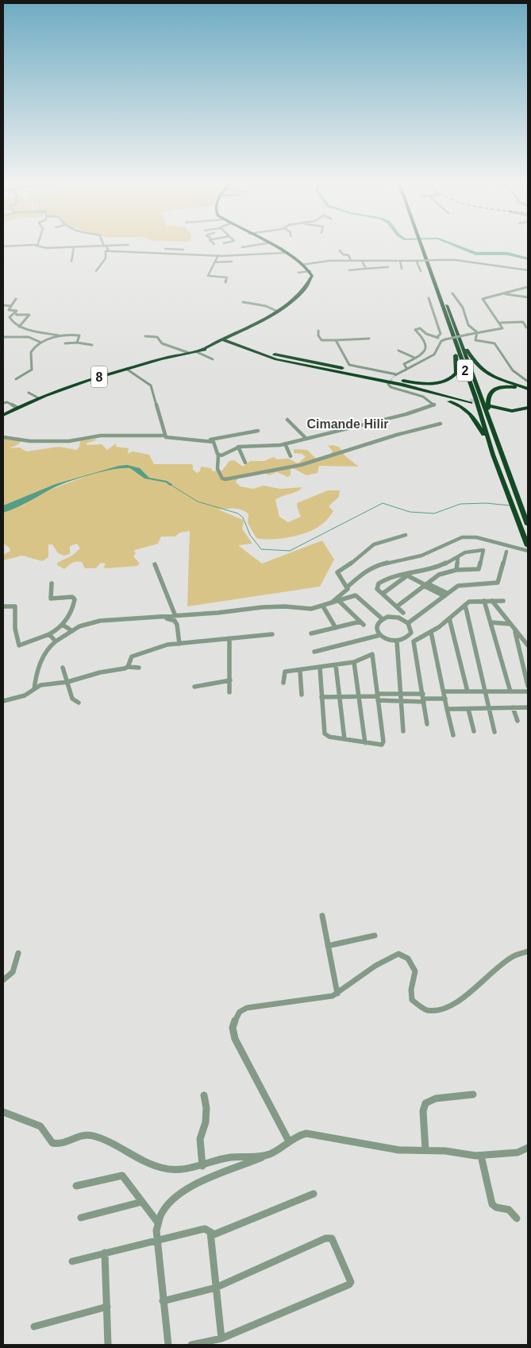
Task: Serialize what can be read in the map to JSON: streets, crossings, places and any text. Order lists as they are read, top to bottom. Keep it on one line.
{"streets":{"highway":["2","8"]},"districts":["Cimande Hilir"]}
